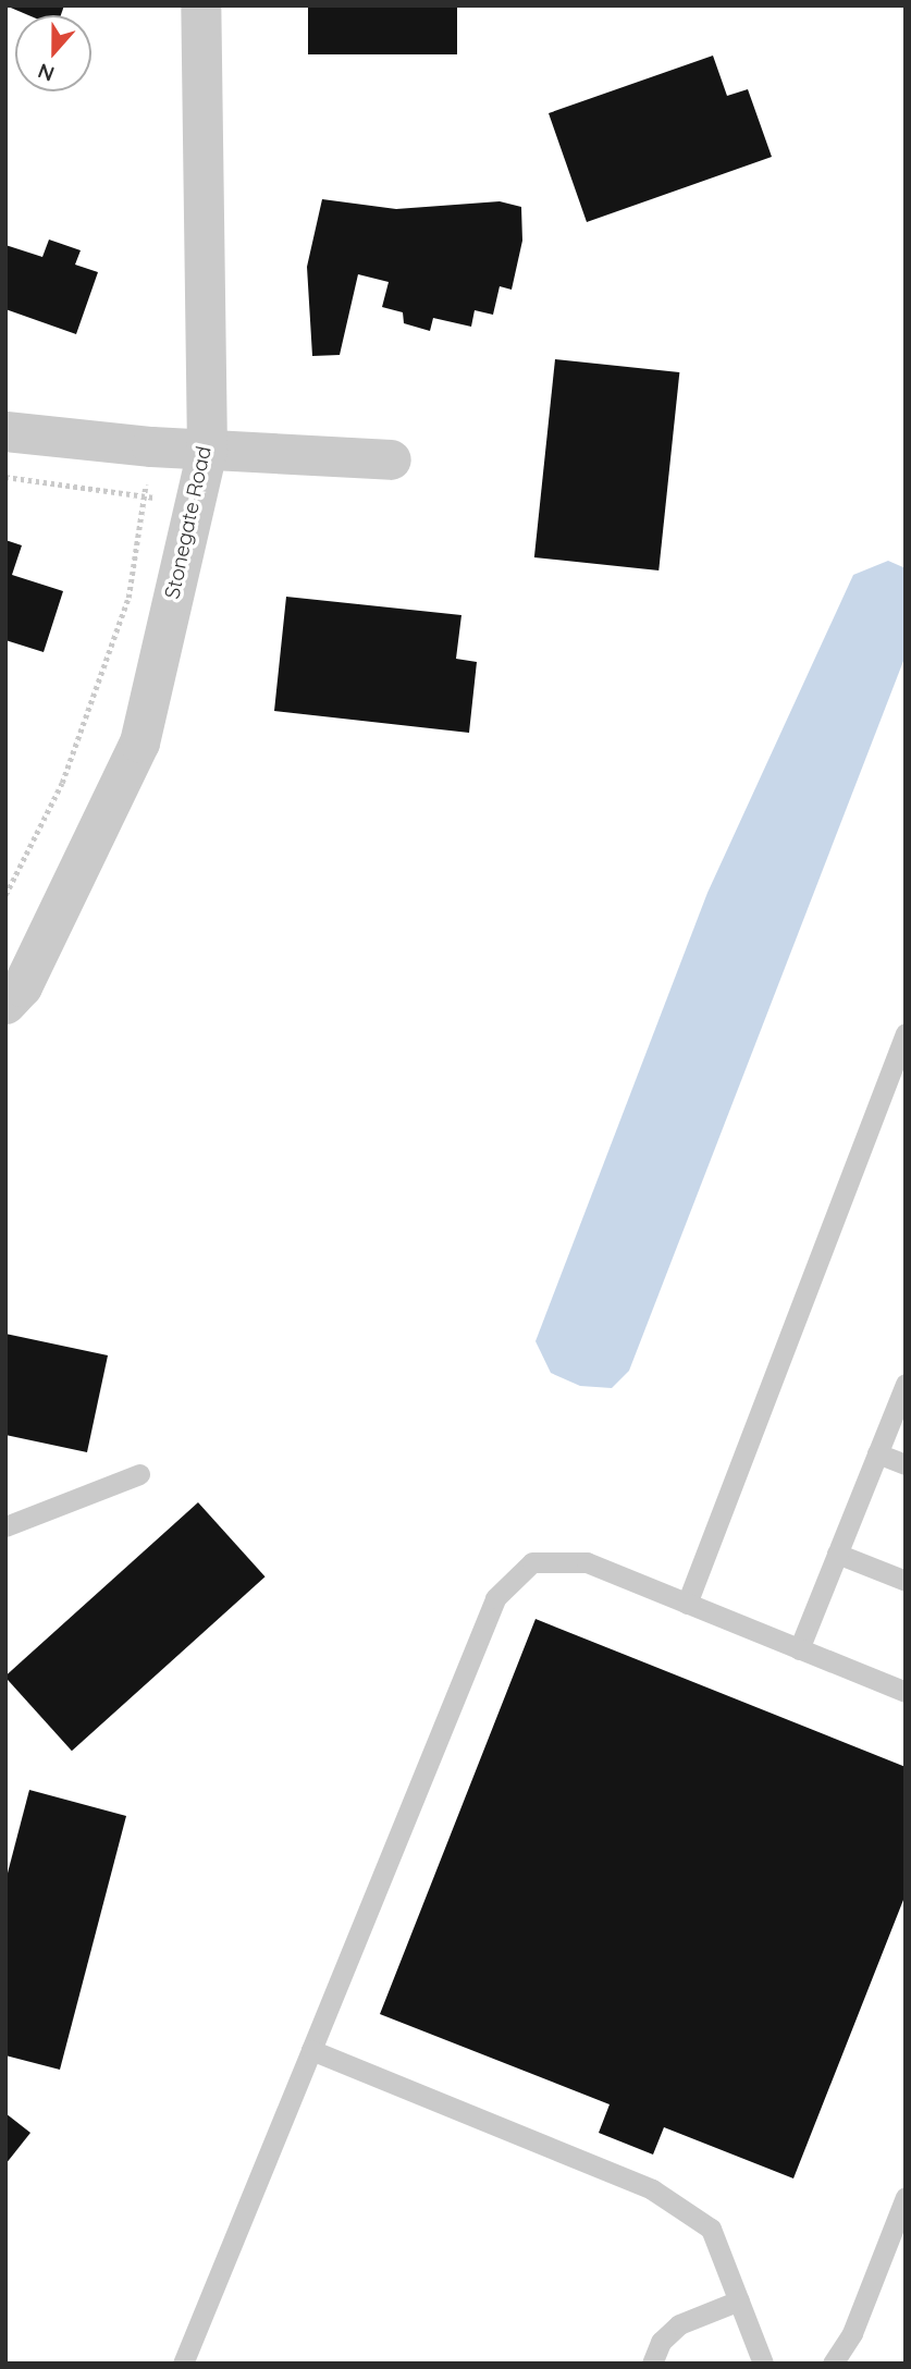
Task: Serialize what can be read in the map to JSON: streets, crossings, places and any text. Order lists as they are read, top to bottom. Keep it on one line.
{"streets":{"street":["Stonegate Road"]},"north":"bottom"}
